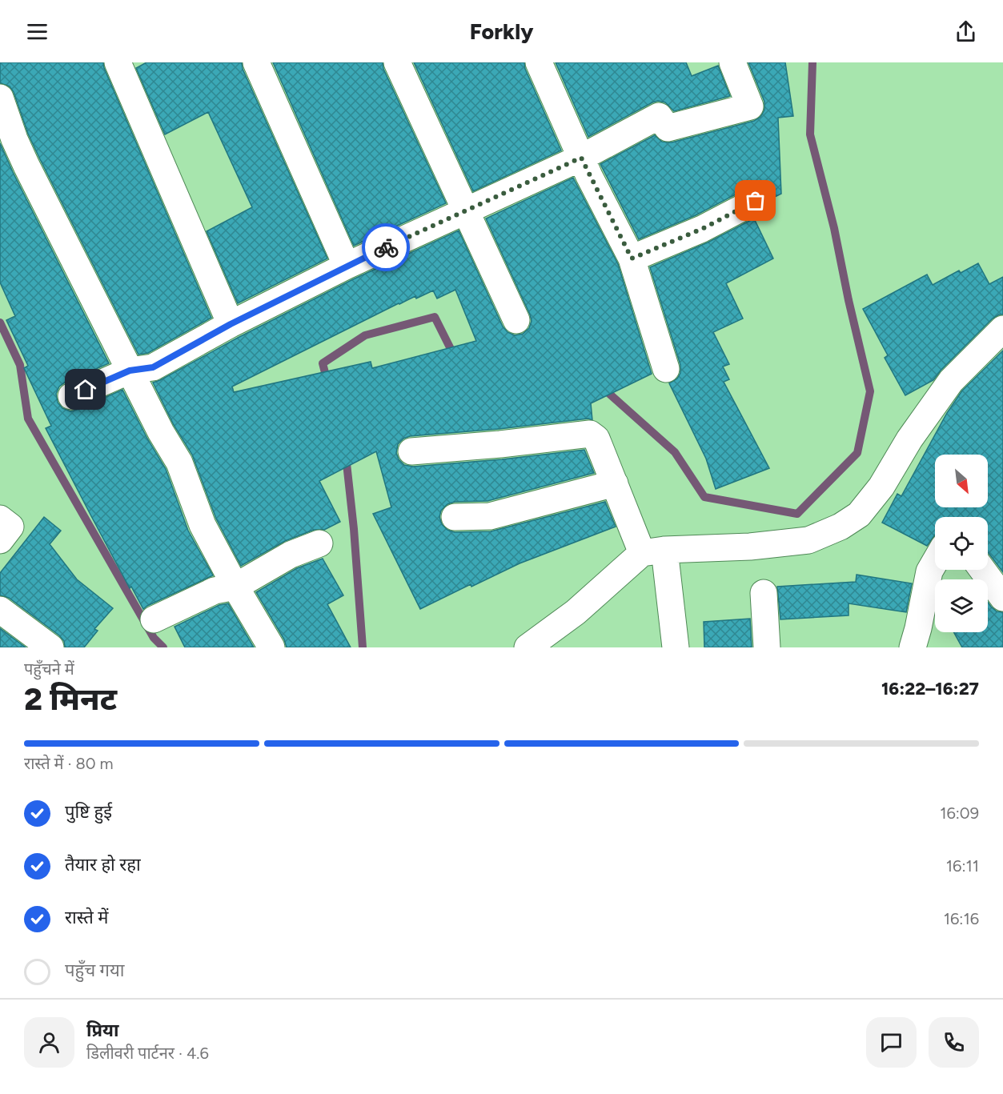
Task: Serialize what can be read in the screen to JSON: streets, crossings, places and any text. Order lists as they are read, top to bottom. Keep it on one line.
{"north":"bottom right","page":{"header":"Forkly","heading":["2 मिनट","पहुँचने में","16:22–16:27"],"panel":["प्रिया","डिलीवरी पार्टनर · 4.6"],"bar":"रास्ते में · 80 m","list":[["पुष्टि हुई","16:09"],["तैयार हो रहा","16:11"],["रास्ते में","16:16"],"पहुँच गया"]}}
